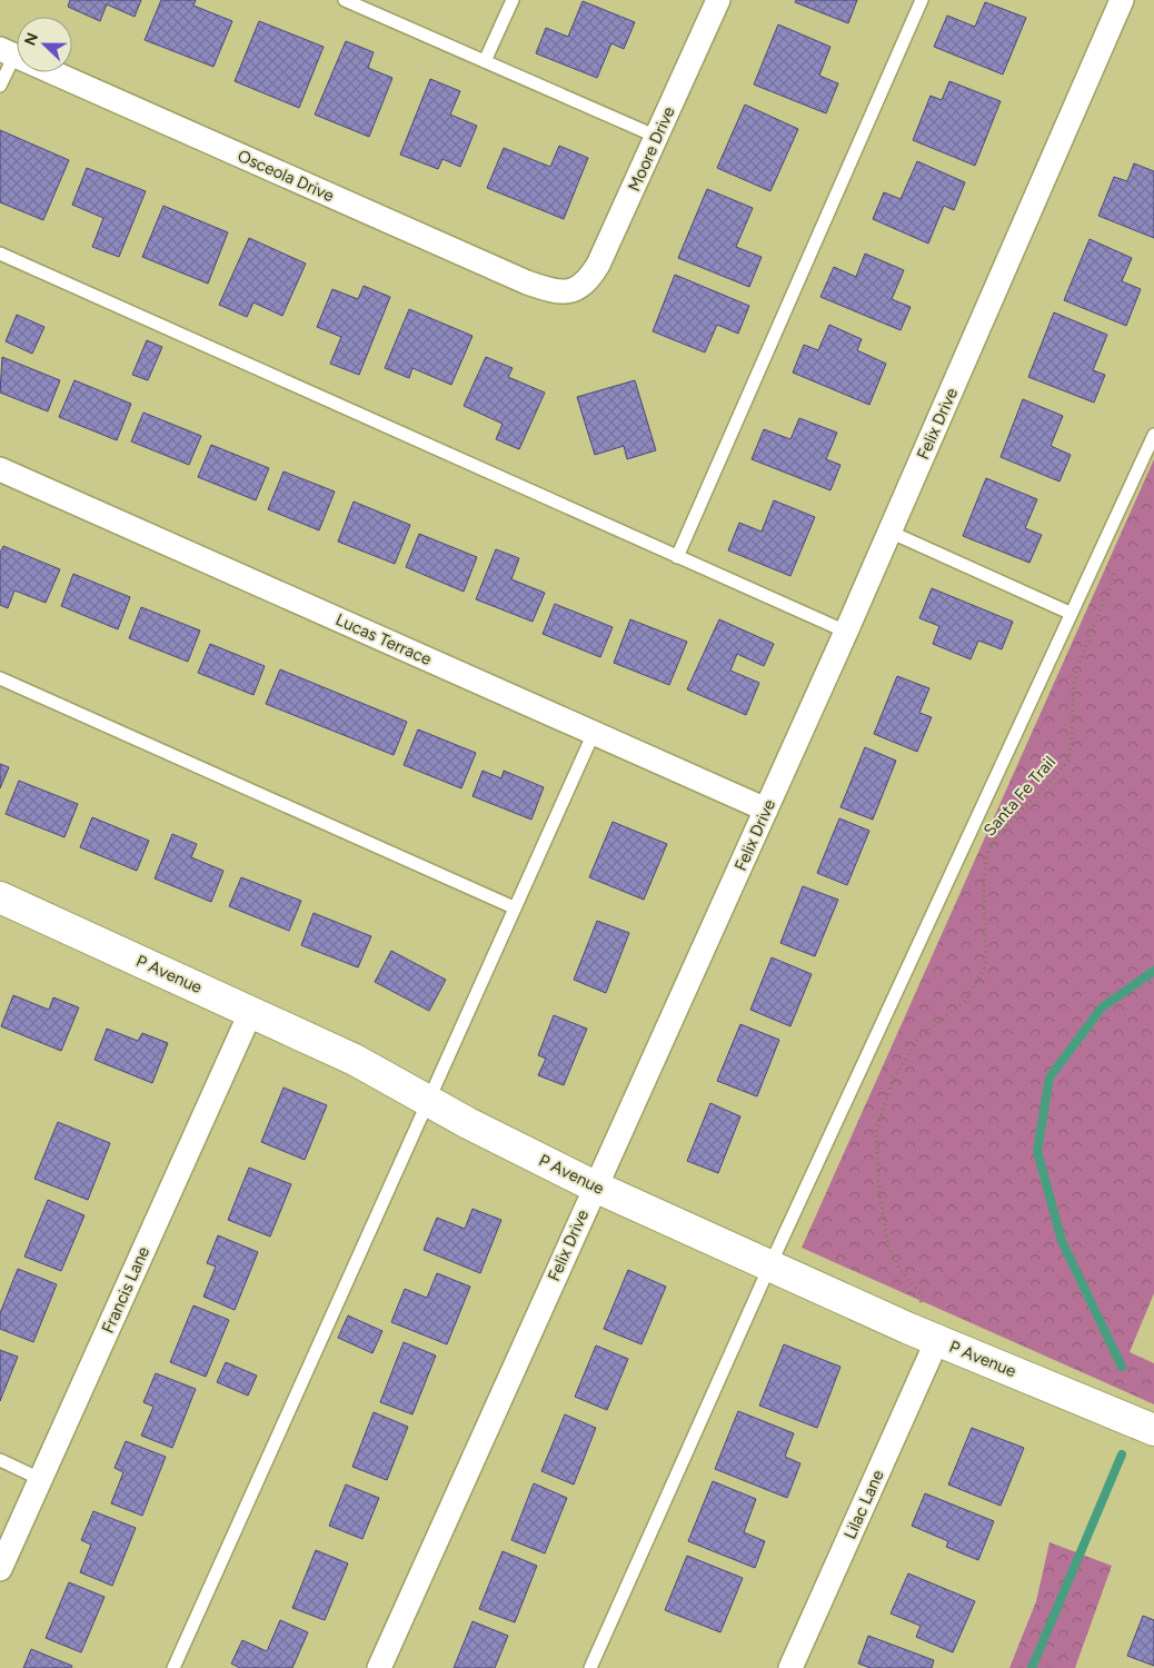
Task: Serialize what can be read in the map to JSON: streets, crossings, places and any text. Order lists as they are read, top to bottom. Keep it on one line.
{"streets":{"street":["Moore Drive","Osceola Drive","Felix Drive","Lucas Terrace","P Avenue","Francis Lane","Lilac Lane"],"path":["Santa Fe Trail"]},"crossings":[["Moore Drive","Osceola Drive"],["Felix Drive","Lucas Terrace"],["Felix Drive","P Avenue"],["Santa Fe Trail","P Avenue"],["P Avenue","Francis Lane"],["P Avenue","Lilac Lane"]],"north":"left"}
